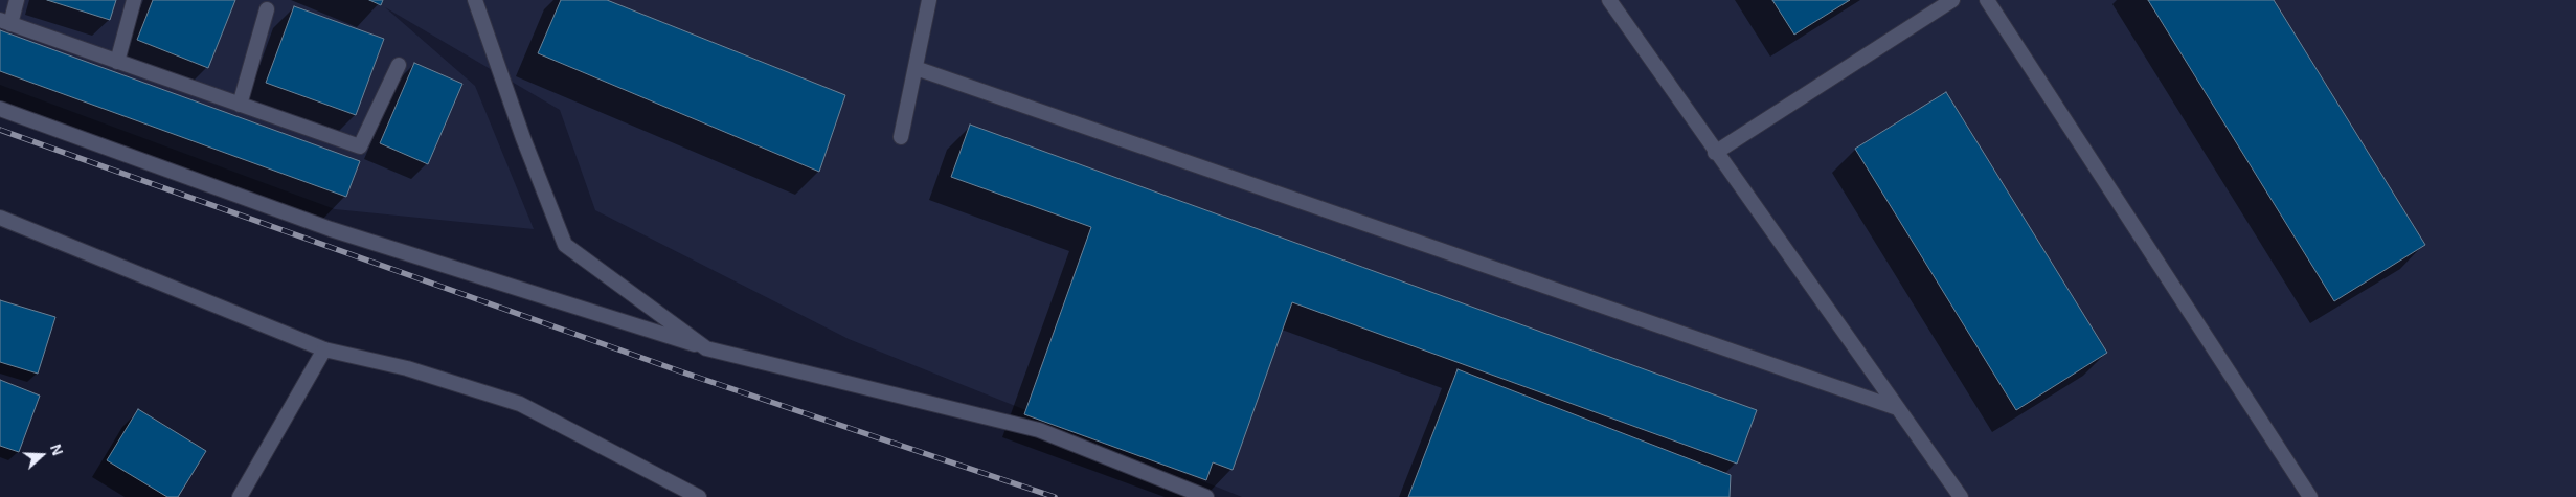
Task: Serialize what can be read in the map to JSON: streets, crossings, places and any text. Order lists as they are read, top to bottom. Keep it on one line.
{"north":"right"}
